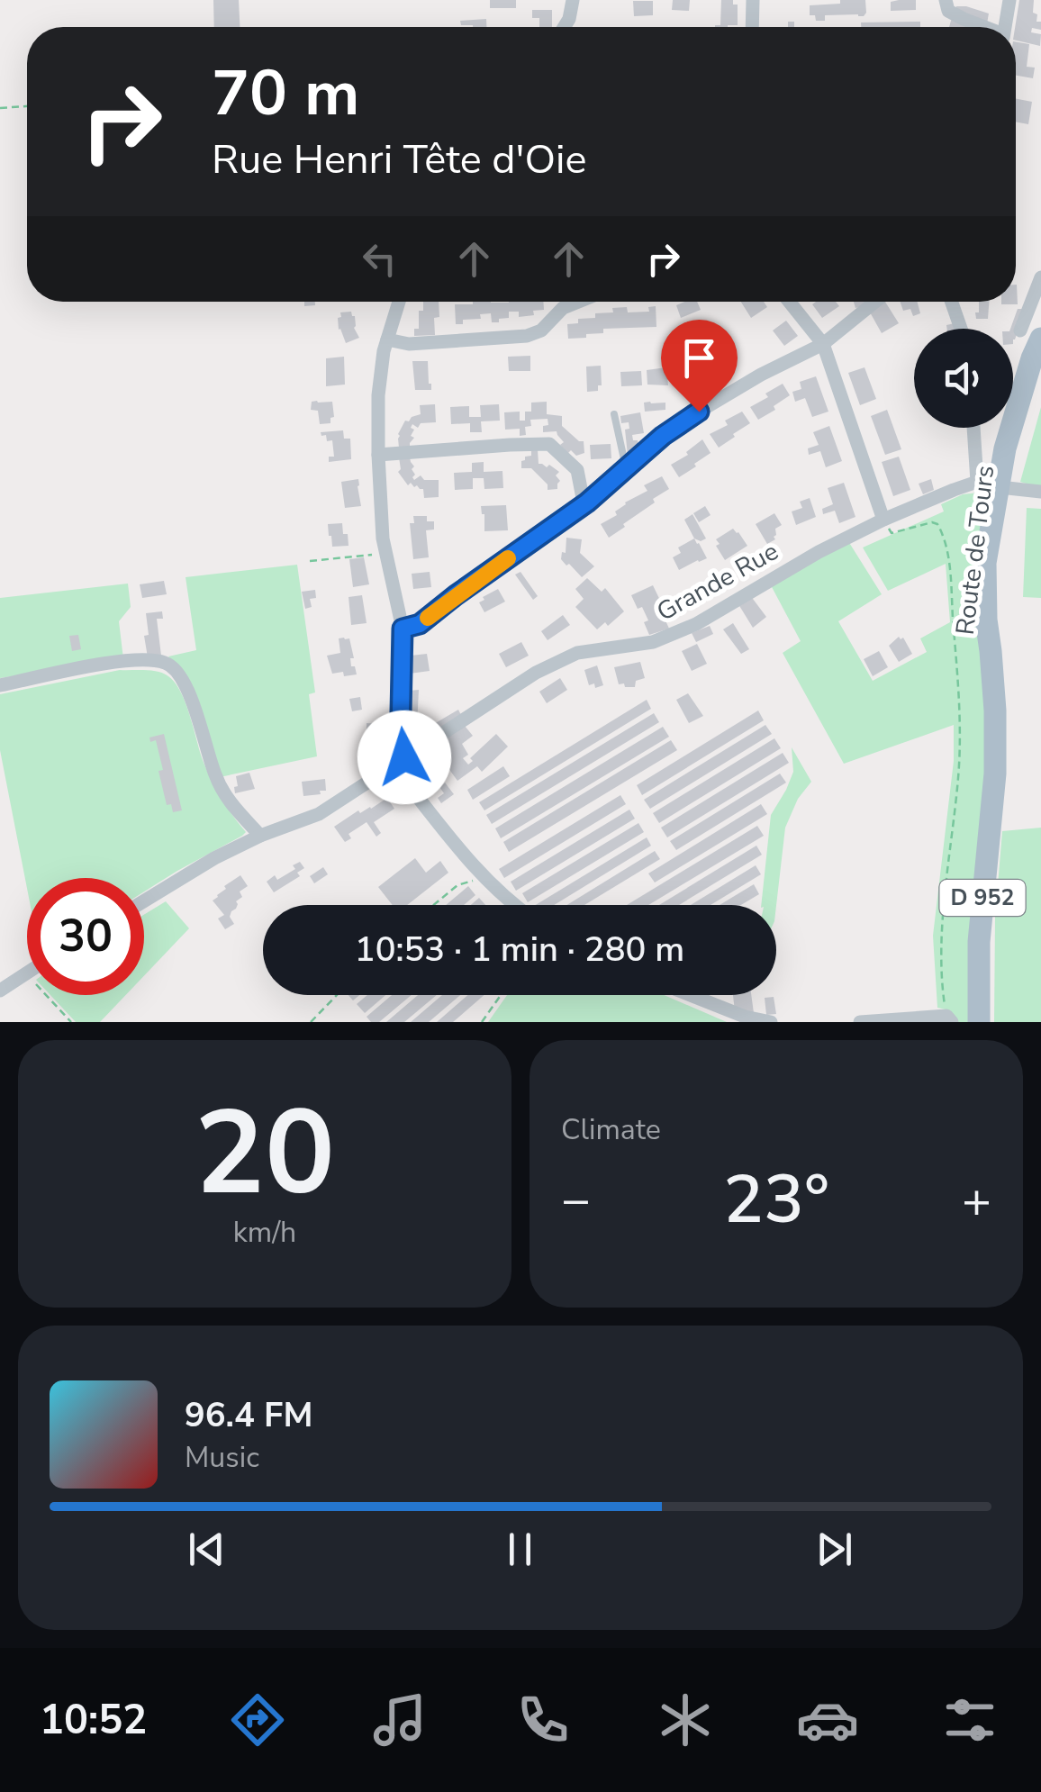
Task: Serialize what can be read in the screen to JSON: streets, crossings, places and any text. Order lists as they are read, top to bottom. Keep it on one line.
{"streets":{"main road":["Route de Tours","D 952"],"street":["Grande Rue"]},"crossings":[["Route de Tours","Grande Rue"]],"page":{"turn":["70 m","Rue Henri Tête d'Oie"],"limit":"30","trip":"10:53 · 1 min · 280 m","tile":[["20","km/h"],"Climate"],"heat":["−","23°","+"],"song":["96.4 FM","Music"],"tabs":"10:52"}}
